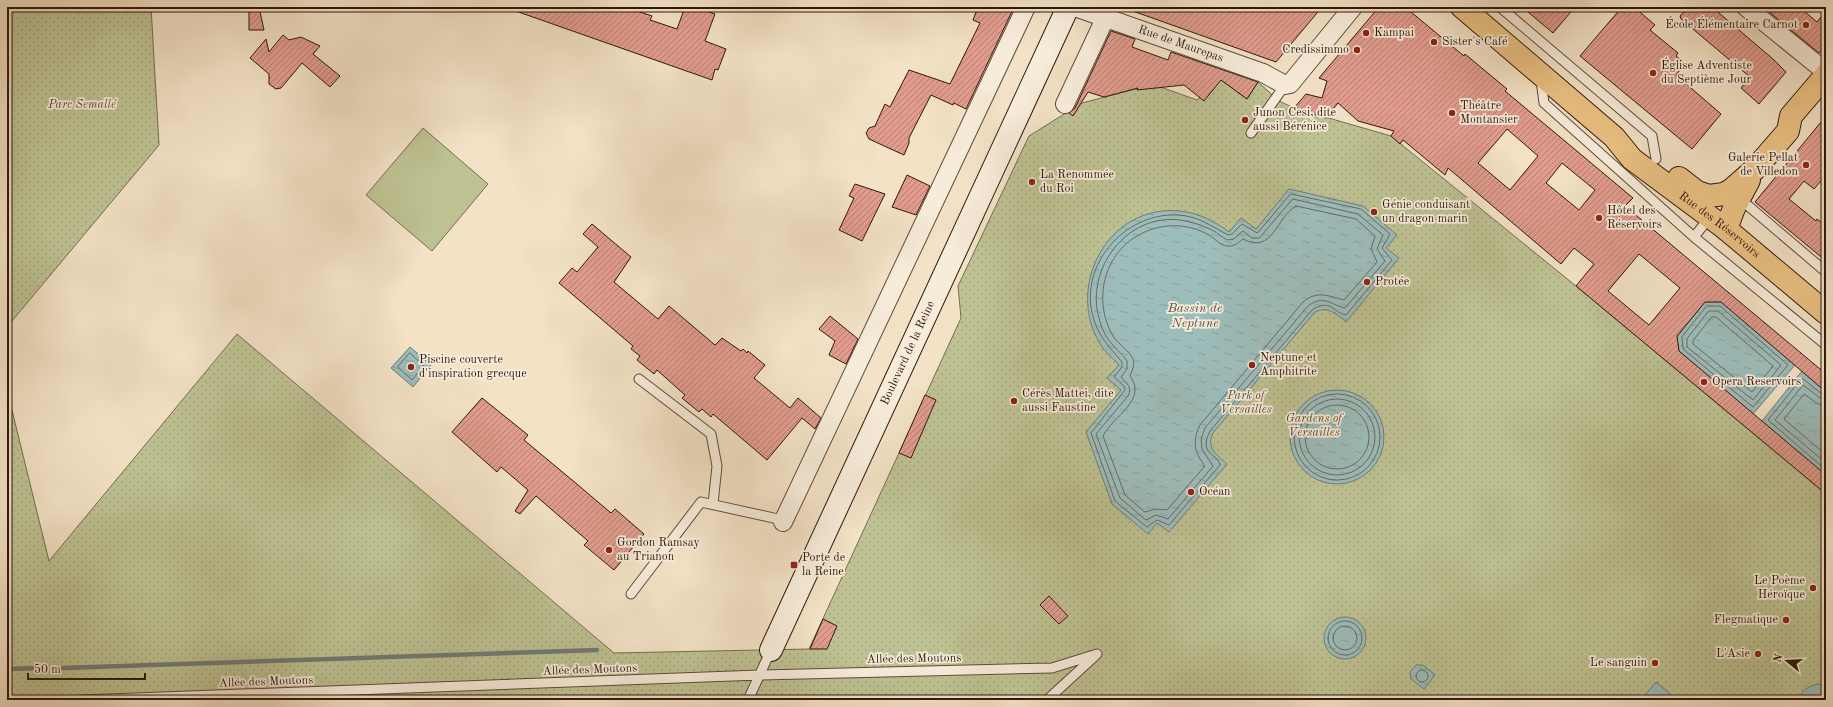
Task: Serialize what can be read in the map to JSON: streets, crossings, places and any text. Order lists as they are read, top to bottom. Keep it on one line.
{"streets":{"main road":["Rue des Réservoirs"],"street":["Rue de Maurepas","Boulevard de la Reine"],"lane":["Allée des Moutons"]},"crossings":[["Boulevard de la Reine","Allée des Moutons"]],"water":["Bassin de Neptune"],"parks":["Parc Semallé","Park of Versailles","Gardens of Versailles"],"places":{"other":["École Élémentaire Carnot","Kampai","Sister's Café","Credissimmo","Église Adventiste du Septième Jour","Théâtre Montansier","Junon Cesi, dite aussi Bérénice","Galerie Pellat de Villedon","La Renommée du Roi","Génie conduisant un dragon marin","Hôtel des Réservoirs","Protée","Neptune et Amphitrite","Piscine couverte d'inspiration grecque","Opera Reservoirs","Cérès Mattei, dite aussi Faustine","Océan","Gordon Ramsay au Trianon","Le Poème Héroïque","Flegmatique","L'Asie","Le sanguin"],"transit":["Porte de la Reine"]},"scale_bar":"50 m","north":"left"}
